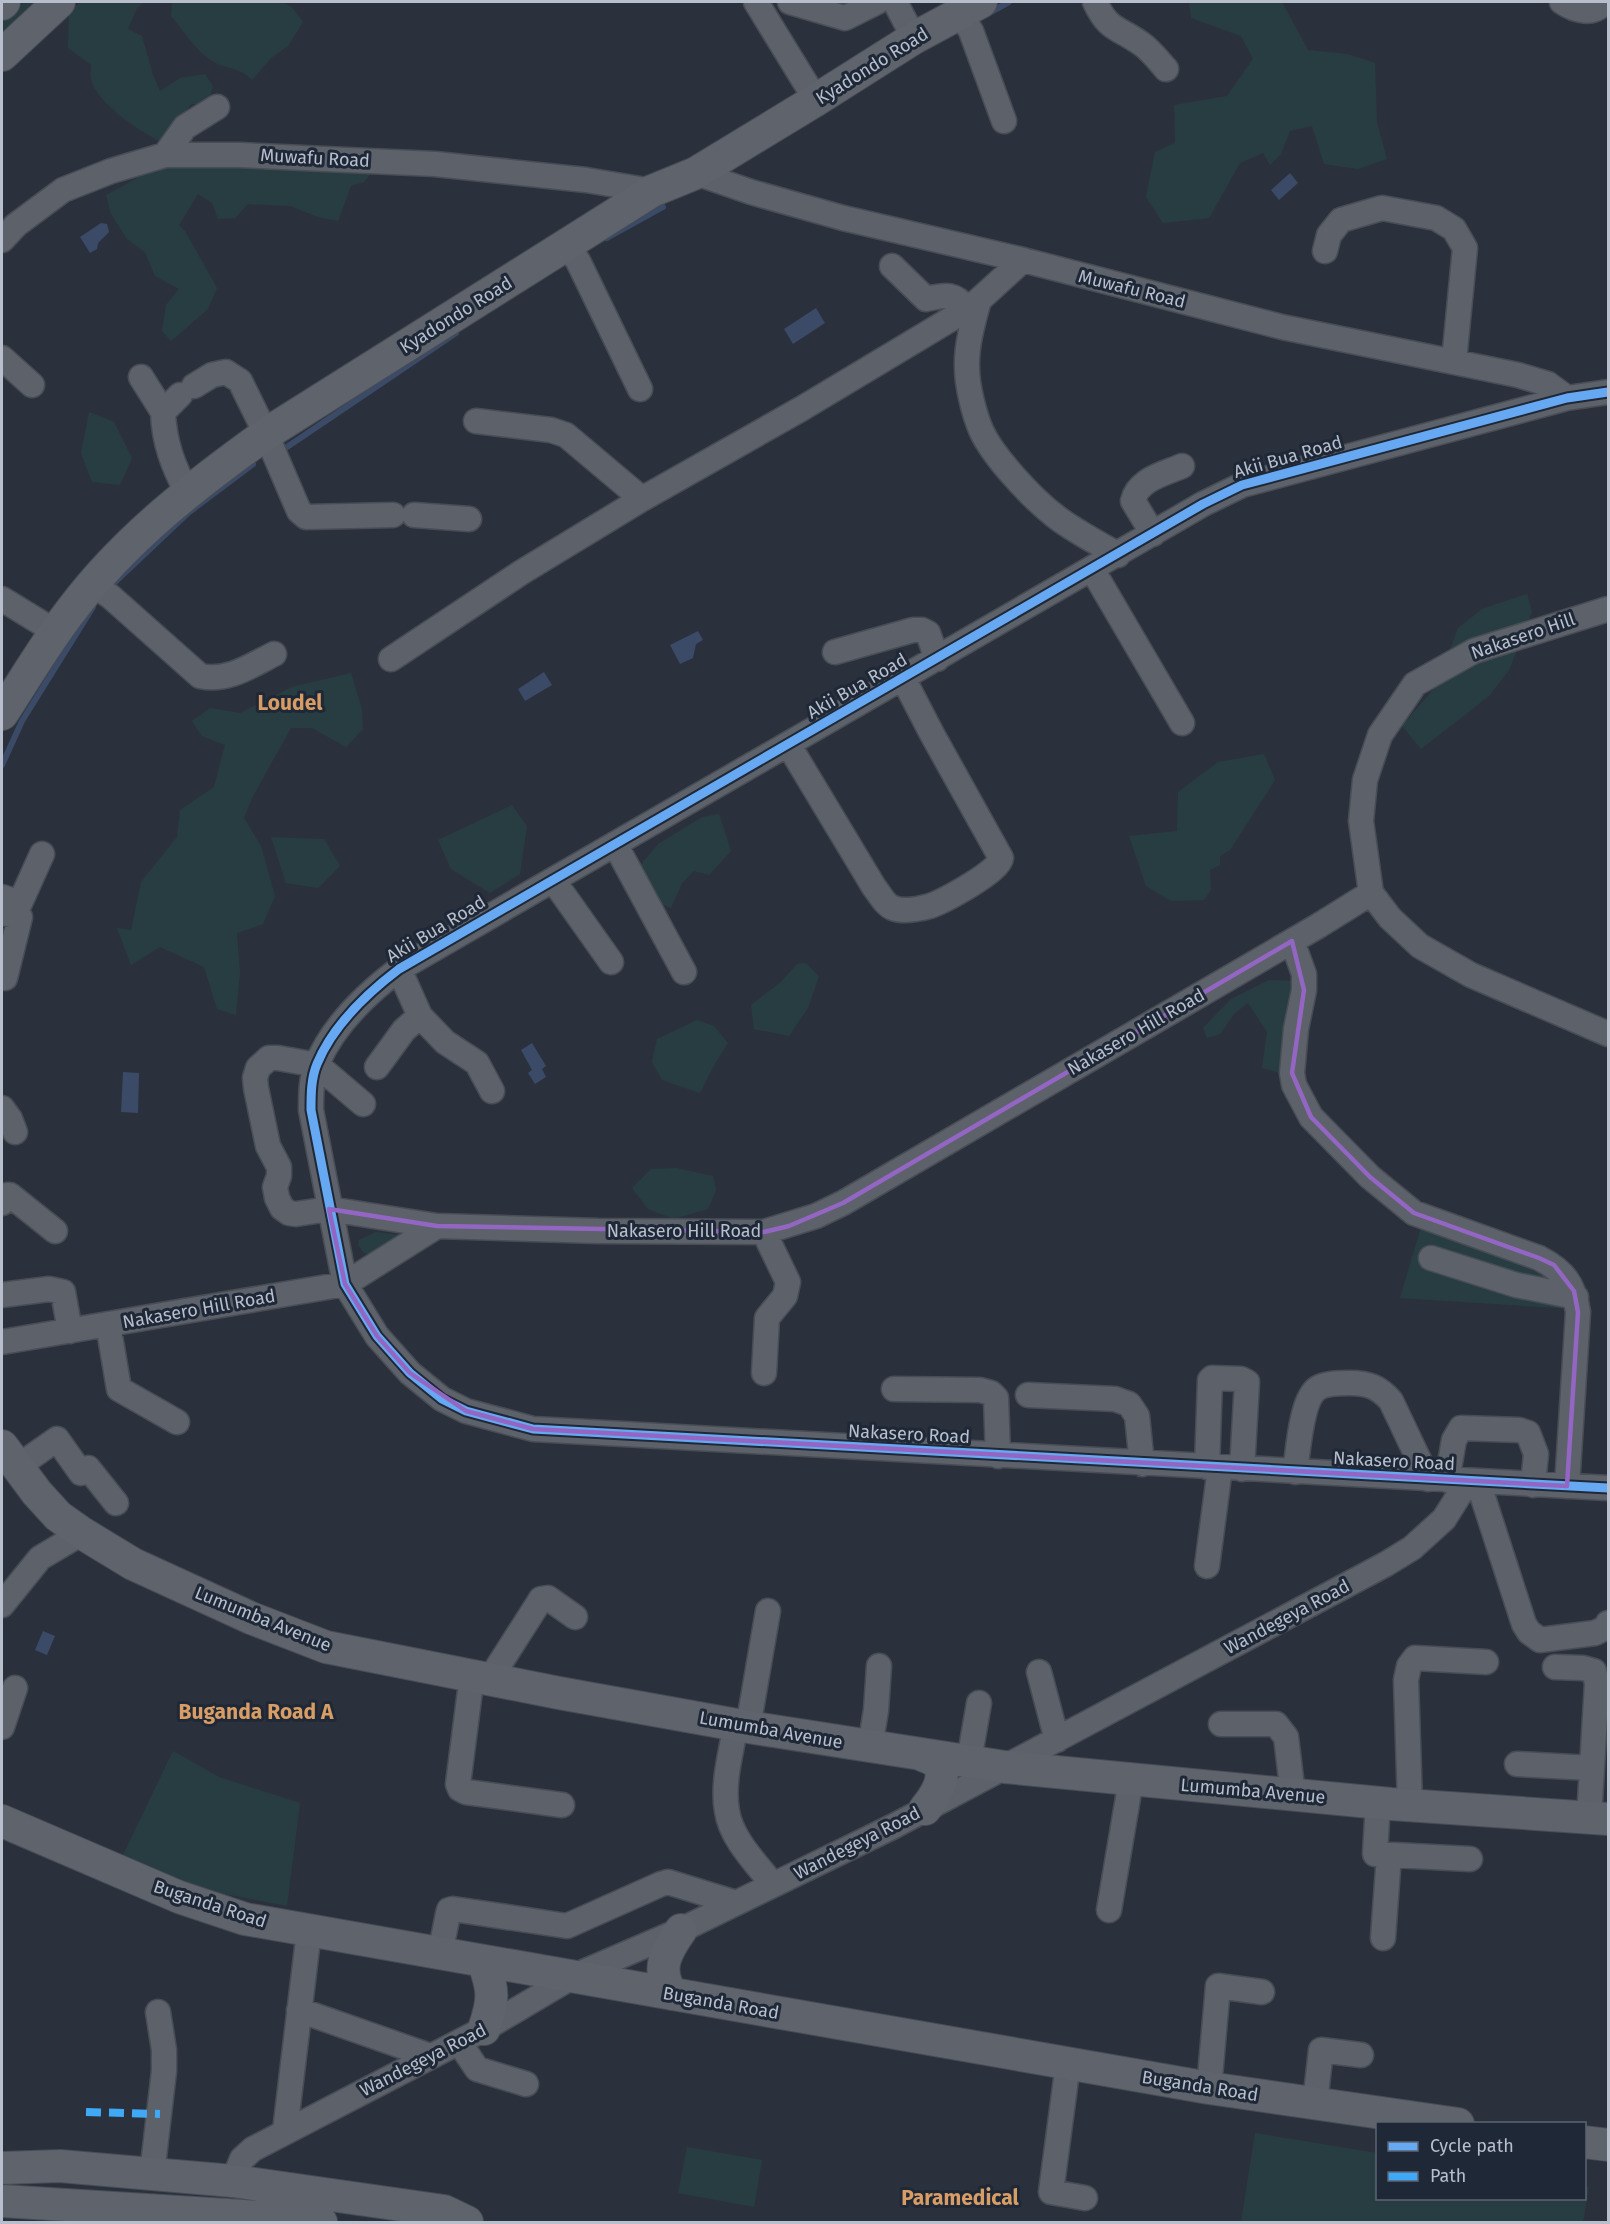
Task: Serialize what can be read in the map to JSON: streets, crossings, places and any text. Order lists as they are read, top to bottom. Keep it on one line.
{"streets":{"main road":["Kyadondo Road","Lumumba Avenue","Buganda Road"],"street":["Muwafu Road","Akii Bua Road","Nakasero Hill","Nakasero Hill Road","Nakasero Road","Wandegeya Road"]},"crossings":[["Kyadondo Road","Muwafu Road"],["Muwafu Road","Akii Bua Road"],["Akii Bua Road","Nakasero Road"],["Nakasero Hill","Nakasero Hill Road"],["Nakasero Hill Road","Nakasero Road"],["Nakasero Road","Wandegeya Road"],["Wandegeya Road","Lumumba Avenue"],["Wandegeya Road","Buganda Road"]],"districts":["Loudel","Buganda Road A","Paramedical"],"legend":["Cycle path","Path"]}
